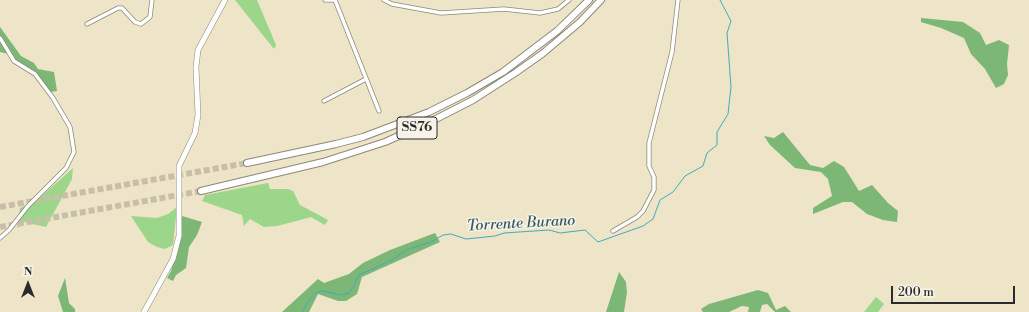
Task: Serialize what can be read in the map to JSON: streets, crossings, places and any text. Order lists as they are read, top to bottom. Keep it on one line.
{"streets":{"highway":["SS76"]},"water":["Torrente Burano"],"scale_bar":"200 m","north":"top"}
